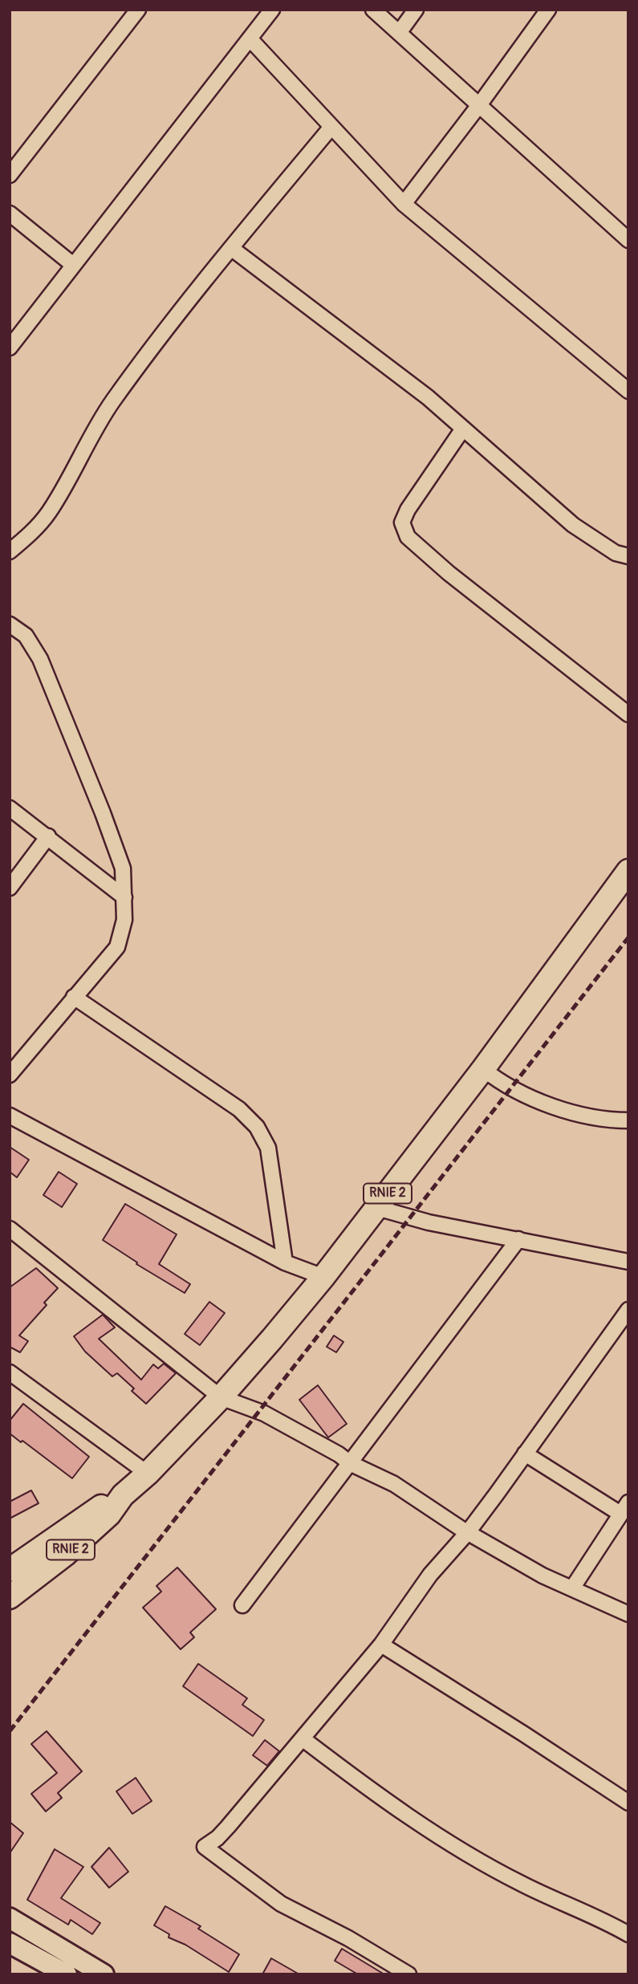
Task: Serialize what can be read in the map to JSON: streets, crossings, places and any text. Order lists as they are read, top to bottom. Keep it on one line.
{"streets":{"highway":["RNIE 2"]}}
